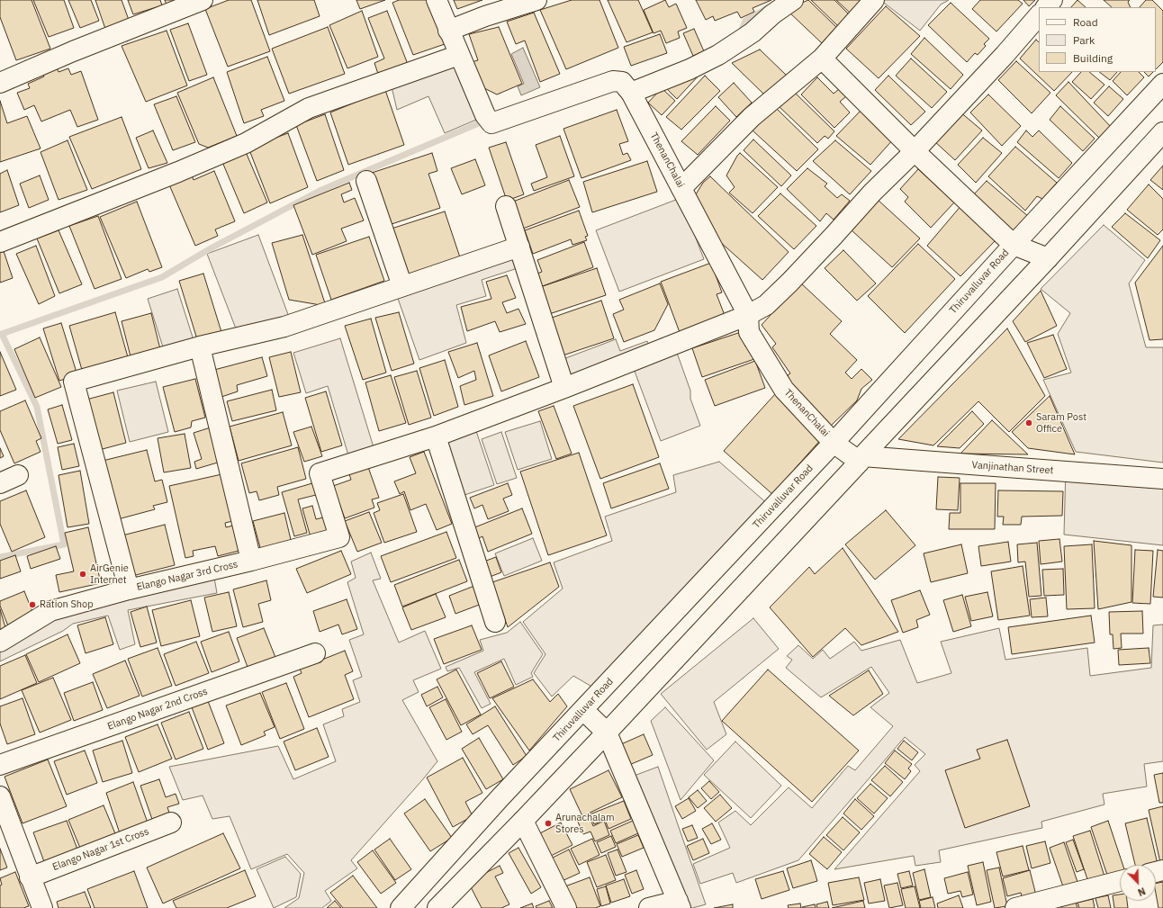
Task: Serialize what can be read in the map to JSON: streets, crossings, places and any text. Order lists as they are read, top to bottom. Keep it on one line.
{"streets":{"street":["ThenanChalai","Thiruvalluvar Road","Vanjinathan Street","Elango Nagar 3rd Cross","Elango Nagar 2nd Cross","Elango Nagar 1st Cross"]},"crossings":[["ThenanChalai","Thiruvalluvar Road"],["ThenanChalai","Vanjinathan Street"]],"places":["Saram Post Office","AirGenie Internet","Ration Shop","Arunachalam Stores"],"legend":["Road","Park","Building"],"north":"bottom right"}
